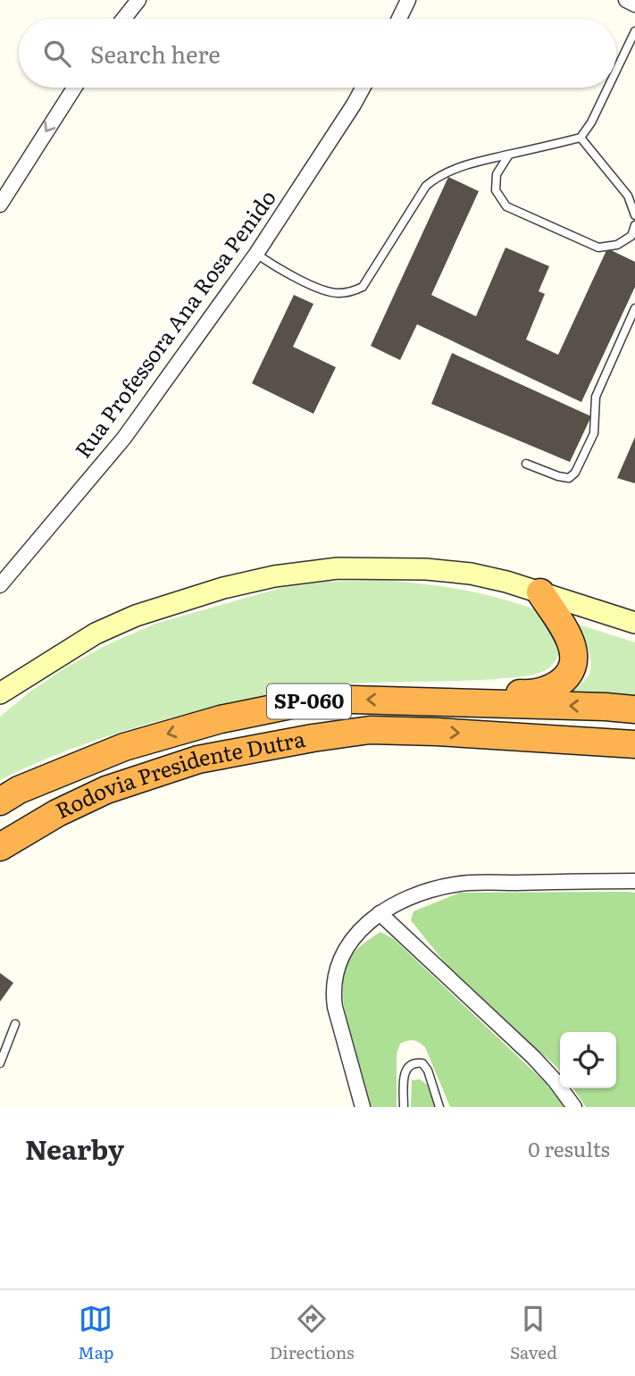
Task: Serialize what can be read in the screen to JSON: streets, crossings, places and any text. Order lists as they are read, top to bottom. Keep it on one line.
{"streets":{"highway":["SP-060","Rodovia Presidente Dutra"],"street":["Rua Professora Ana Rosa Penido"]},"page":{"search":"Search here","heading":["Nearby","0 results"],"nav":["Map","Directions","Saved"]}}
